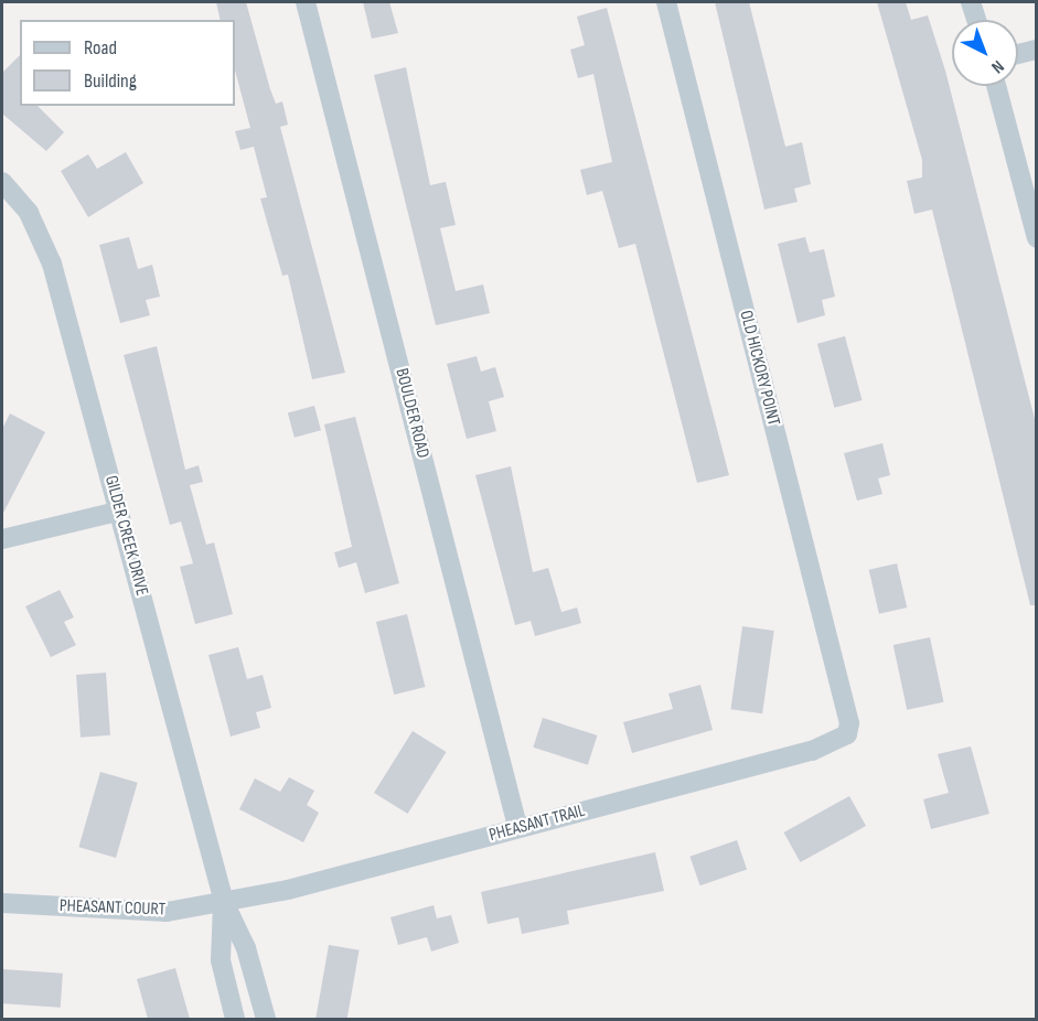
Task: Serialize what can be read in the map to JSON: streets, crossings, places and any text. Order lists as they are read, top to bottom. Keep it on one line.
{"streets":{"street":["OLD HICKORY POINT","BOULDER ROAD","GILDER CREEK DRIVE","PHEASANT TRAIL","PHEASANT COURT"]},"crossings":[["OLD HICKORY POINT","PHEASANT TRAIL"],["BOULDER ROAD","PHEASANT TRAIL"],["GILDER CREEK DRIVE","PHEASANT TRAIL"],["GILDER CREEK DRIVE","PHEASANT COURT"],["PHEASANT TRAIL","PHEASANT COURT"]],"legend":["Road","Building"],"north":"bottom right"}
